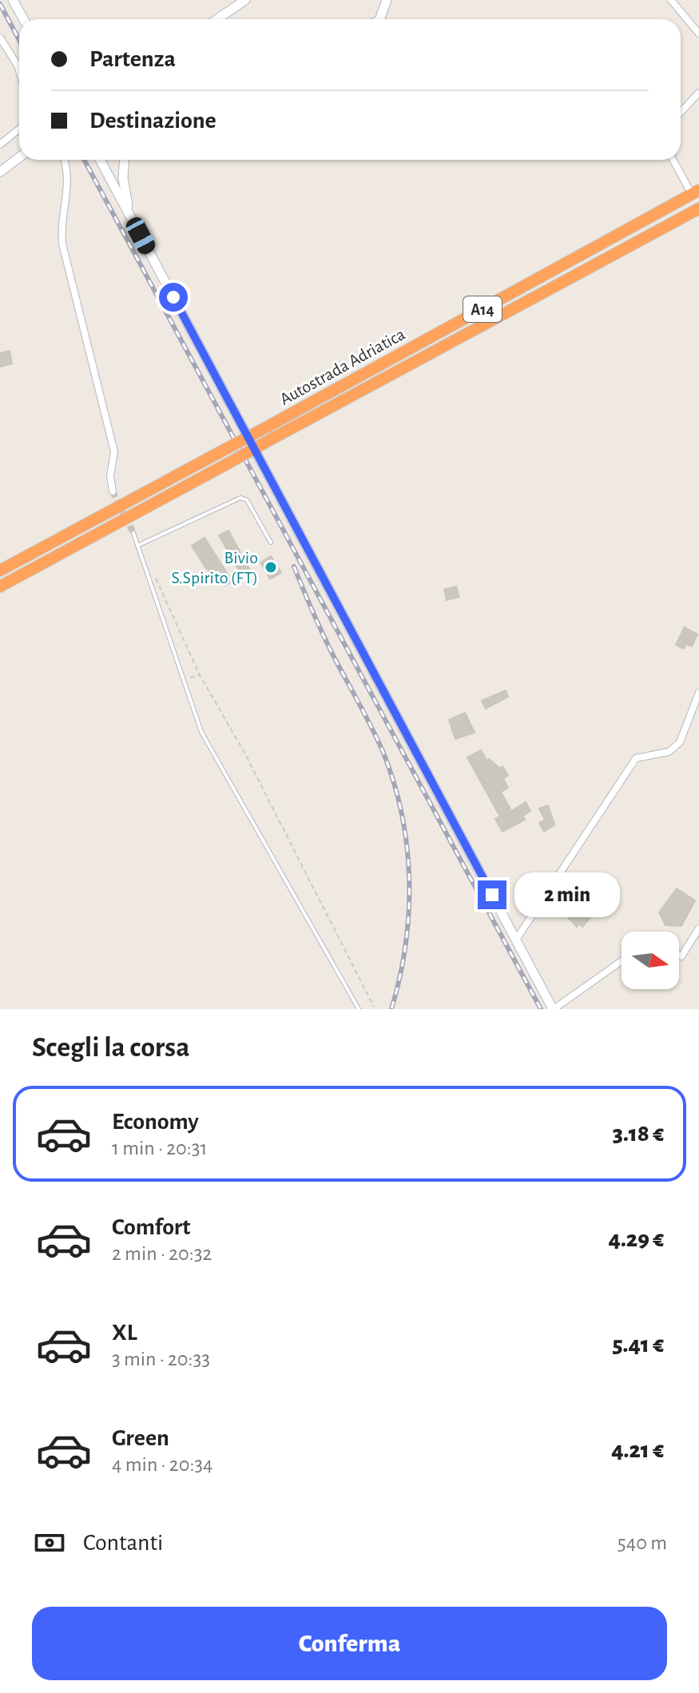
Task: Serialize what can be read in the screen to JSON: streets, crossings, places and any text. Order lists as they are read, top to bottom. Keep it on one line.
{"streets":{"highway":["A14","Autostrada Adriatica"]},"places":["Bivio S.Spirito (FT)"],"north":"right","page":{"banner":["Partenza","Destinazione"],"bubble":"2 min","heading":"Scegli la corsa","list":[{"name":"Economy","note":"1 min · 20:31","value":"3.18 €"},{"name":"Comfort","note":"2 min · 20:32","value":"4.29 €"},{"name":"XL","note":"3 min · 20:33","value":"5.41 €"},{"name":"Green","note":"4 min · 20:34","value":"4.21 €"}],"pay":["Contanti","540 m"],"buttons":"Conferma"}}
